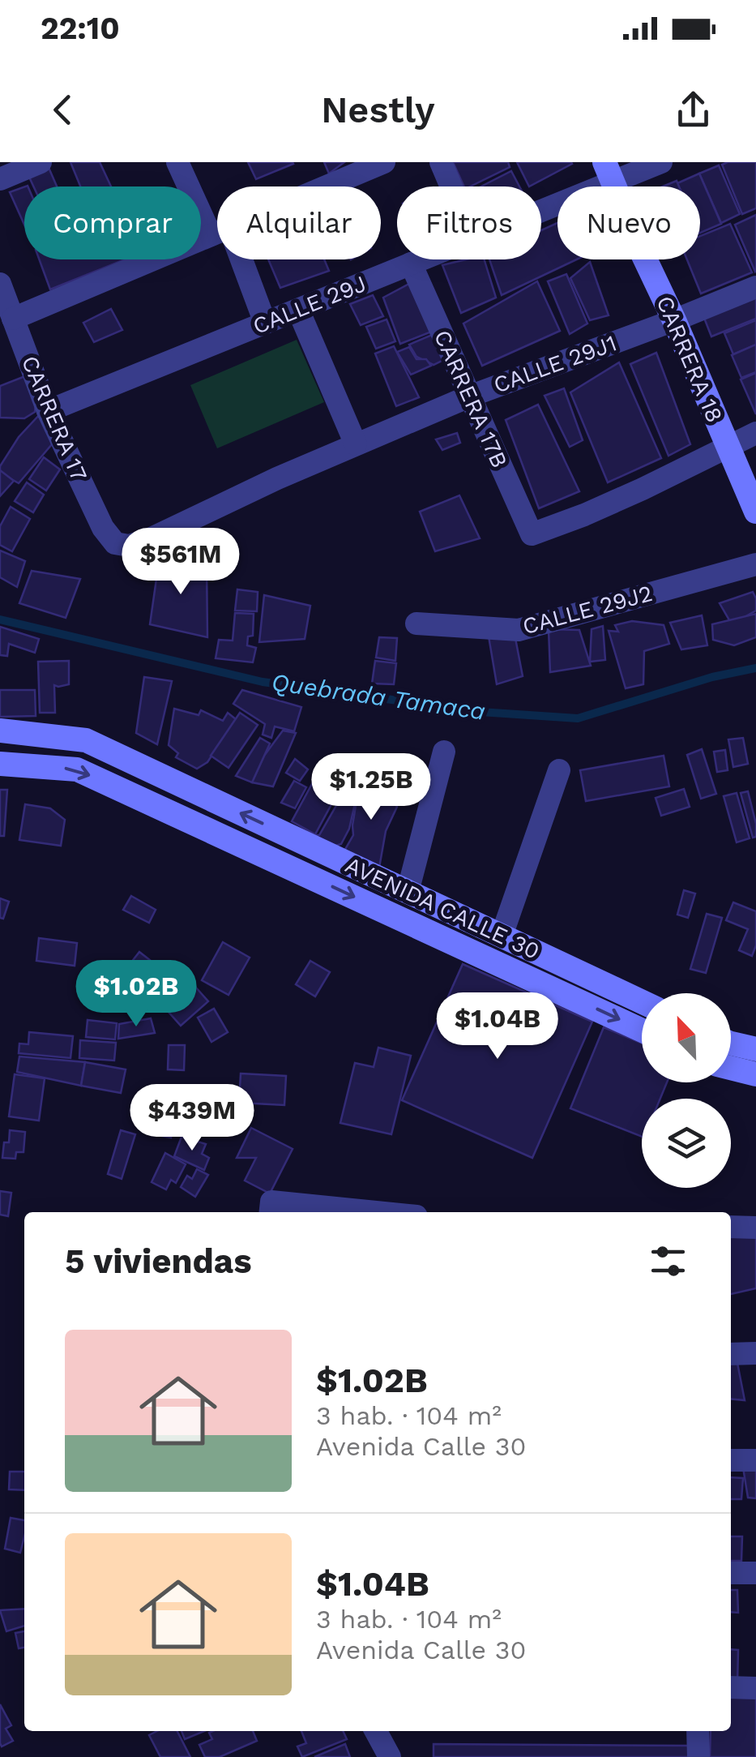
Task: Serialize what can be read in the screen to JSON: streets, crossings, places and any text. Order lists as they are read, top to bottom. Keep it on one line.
{"streets":{"main road":["CARRERA 18","AVENIDA CALLE 30"],"street":["CALLE 29J","CALLE 29J1","CARRERA 17B","CARRERA 17","CALLE 29J2"]},"crossings":[["CALLE 29J","CARRERA 18"],["CALLE 29J","CARRERA 17B"],["CALLE 29J","CARRERA 17"],["CARRERA 18","CALLE 29J1"],["CARRERA 18","CARRERA 17B"],["CALLE 29J1","CARRERA 17B"],["CALLE 29J1","CARRERA 17"]],"water":["Quebrada Tamaca"],"north":"top left","page":{"status":"22:10","header":"Nestly","chip":["Comprar","Alquilar","Filtros","Nuevo"],"price":["$561M","$1.25B","$1.02B","$1.04B","$439M"],"heading":"5 viviendas","list":[{"name":"$1.02B","note":"3 hab. · 104 m² · Avenida Calle 30"},{"name":"$1.04B","note":"3 hab. · 104 m² · Avenida Calle 30"}]}}
